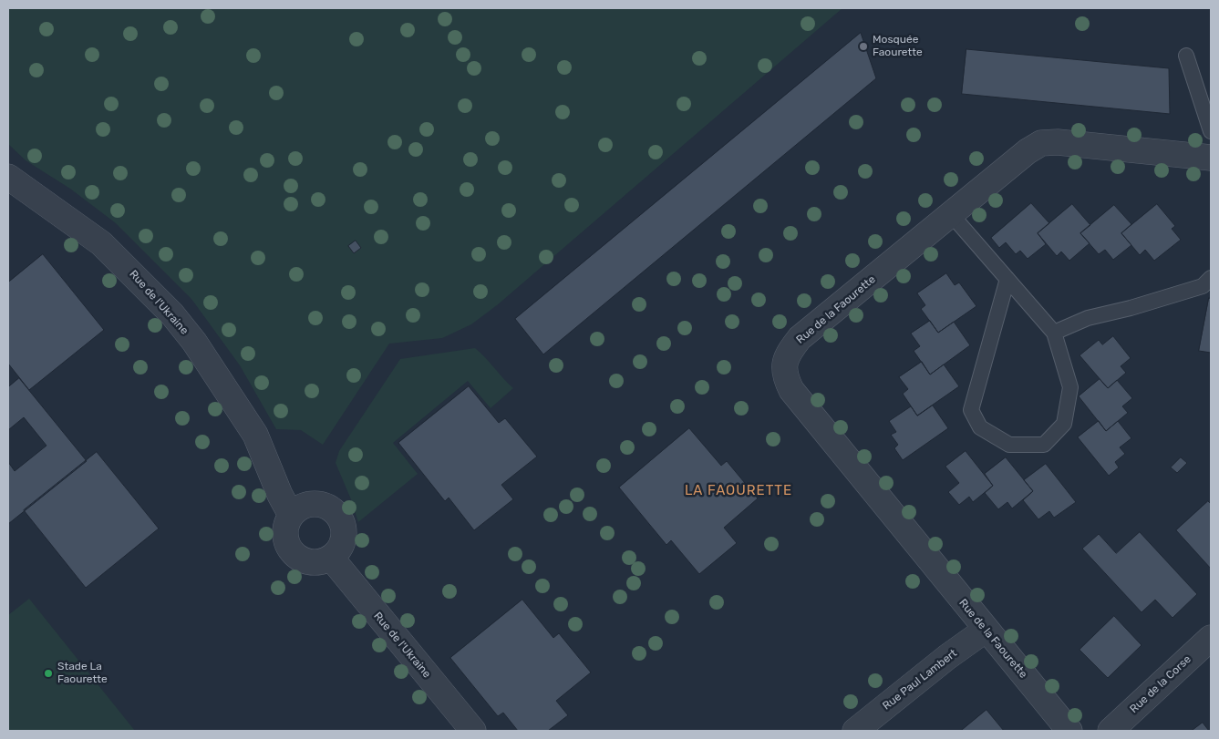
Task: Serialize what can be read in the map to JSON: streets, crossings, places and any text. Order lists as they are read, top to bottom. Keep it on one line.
{"streets":{"street":["Rue de l'Ukraine","Rue de la Faourette","Rue Paul Lambert","Rue de la Corse"]},"crossings":[["Rue de la Faourette","Rue Paul Lambert"]],"districts":["LA FAOURETTE"],"places":["Mosquée Faourette","Stade La Faourette"]}
